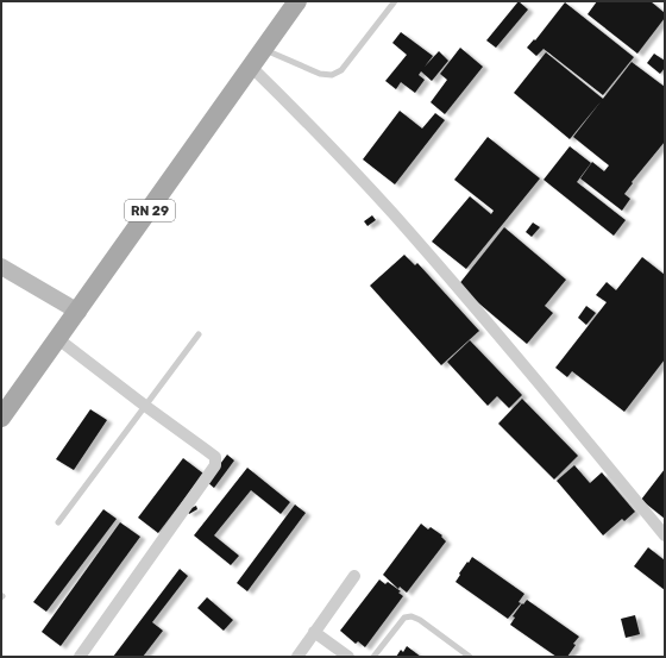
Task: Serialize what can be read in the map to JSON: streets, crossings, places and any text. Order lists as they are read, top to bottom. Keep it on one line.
{"streets":{"main road":["RN 29"]}}
